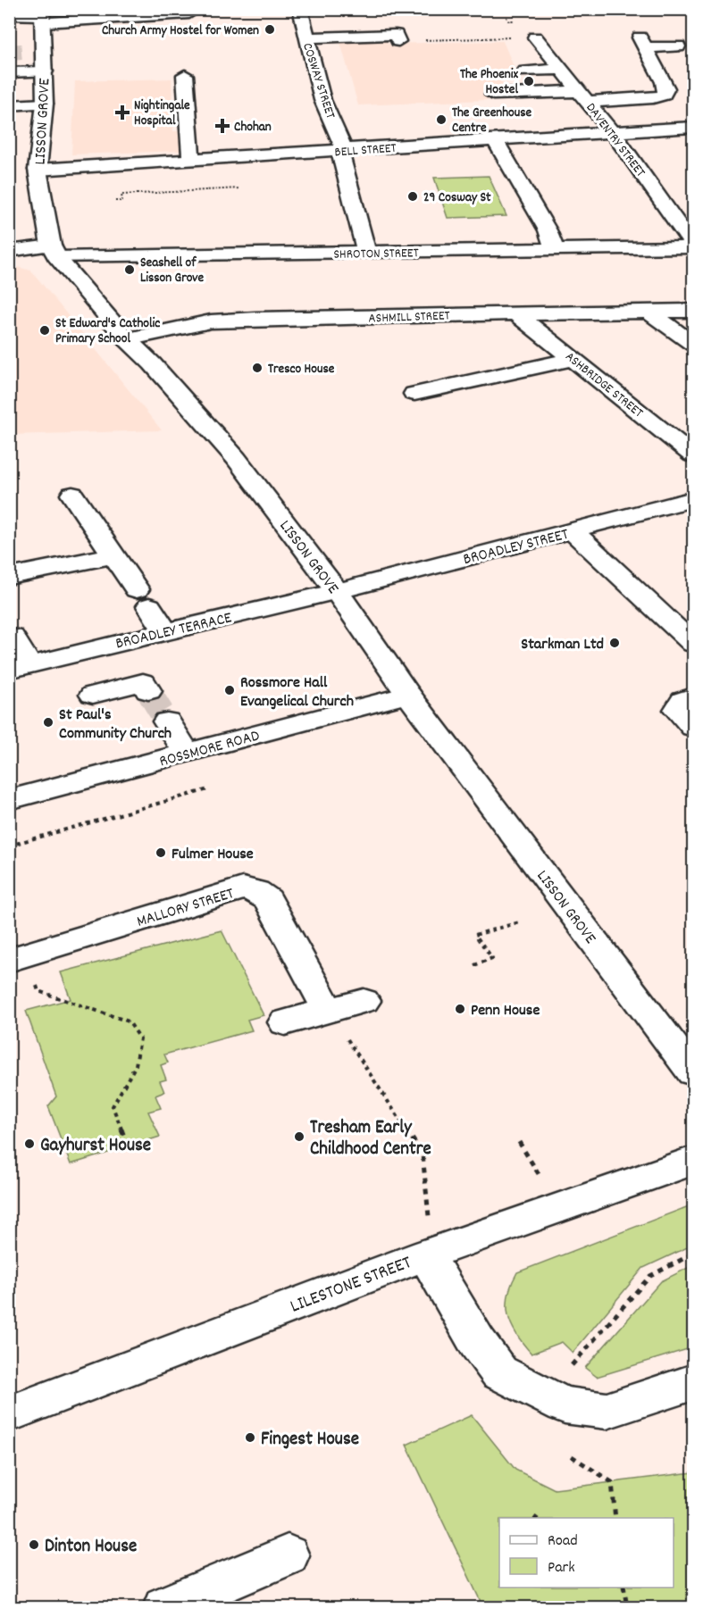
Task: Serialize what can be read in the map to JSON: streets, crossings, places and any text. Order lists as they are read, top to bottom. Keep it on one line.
{"streets":{"street":["COSWAY STREET","LISSON GROVE","DAVENTRY STREET","BELL STREET","SHROTON STREET","ASHMILL STREET","ASHBRIDGE STREET","BROADLEY STREET","BROADLEY TERRACE","ROSSMORE ROAD","MALLORY STREET","LILESTONE STREET"]},"crossings":[["COSWAY STREET","BELL STREET"],["COSWAY STREET","SHROTON STREET"],["LISSON GROVE","BELL STREET"],["LISSON GROVE","SHROTON STREET"],["LISSON GROVE","ASHMILL STREET"],["LISSON GROVE","BROADLEY STREET"],["LISSON GROVE","BROADLEY TERRACE"],["LISSON GROVE","ROSSMORE ROAD"],["DAVENTRY STREET","BELL STREET"],["DAVENTRY STREET","SHROTON STREET"],["ASHMILL STREET","ASHBRIDGE STREET"],["BROADLEY STREET","BROADLEY TERRACE"]],"places":{"other":["Church Army Hostel for Women","The Phoenix Hostel","The Greenhouse Centre","29 Cosway St","Seashell of Lisson Grove","St Edward's Catholic Primary School","Tresco House","Starkman Ltd","Rossmore Hall Evangelical Church","St Paul's Community Church","Fulmer House","Penn House","Tresham Early Childhood Centre","Gayhurst House","Fingest House","Dinton House"],"health":["Nightingale Hospital","Chohan"]},"legend":["Road","Park"]}
